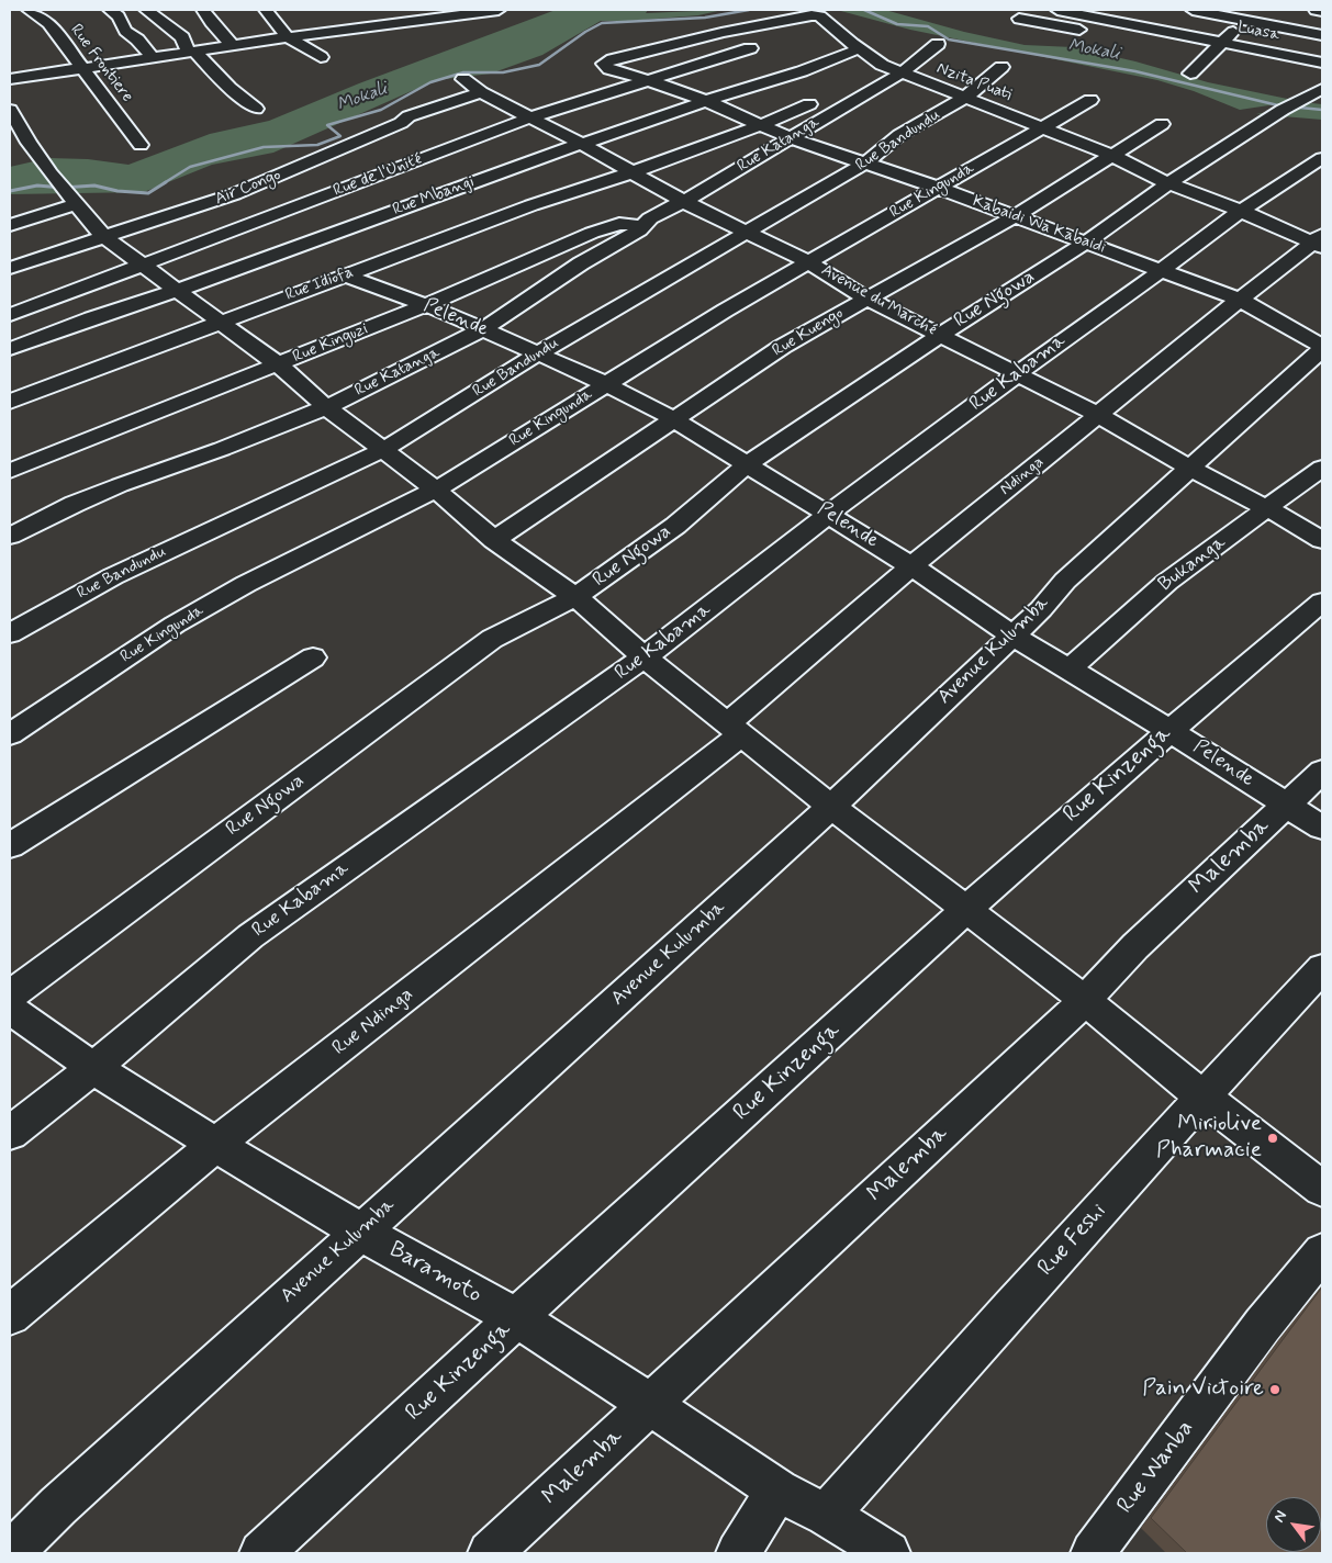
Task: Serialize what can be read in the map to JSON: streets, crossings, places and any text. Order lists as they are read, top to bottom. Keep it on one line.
{"streets":{"street":["Luasa","Rue Frontiere","Nzita Puati","Rue Bandundu","Rue Katanga","Rue de l'Unité","Air Congo","Rue Kingunda","Rue Mbangi","Kabaidi Wa Kabaidi","Rue Idiofa","Rue Ngowa","Avenue du Marché","Pelende","Rue Kuengo","Rue Kinguzi","Rue Kabama","Ndinga","Bukanga","Avenue Kulumba","Rue Kinzenga","Malemba","Rue Ndinga","Rue Feshi","Baramoto","Rue Wanba"]},"crossings":[["Nzita Puati","Rue Bandundu"],["Nzita Puati","Rue Katanga"],["Nzita Puati","Rue Kingunda"],["Nzita Puati","Rue Mbangi"],["Nzita Puati","Kabaidi Wa Kabaidi"],["Nzita Puati","Rue Ngowa"],["Nzita Puati","Rue Kuengo"],["Nzita Puati","Rue Kabama"],["Nzita Puati","Ndinga"],["Rue Bandundu","Kabaidi Wa Kabaidi"],["Rue Bandundu","Avenue du Marché"],["Rue Bandundu","Pelende"],["Rue Katanga","Kabaidi Wa Kabaidi"],["Rue Katanga","Avenue du Marché"],["Rue Katanga","Pelende"],["Rue Katanga","Rue Kinguzi"],["Rue de l'Unité","Kabaidi Wa Kabaidi"],["Rue de l'Unité","Avenue du Marché"],["Air Congo","Avenue du Marché"],["Rue Kingunda","Kabaidi Wa Kabaidi"],["Rue Kingunda","Avenue du Marché"],["Rue Kingunda","Pelende"],["Rue Mbangi","Kabaidi Wa Kabaidi"],["Rue Mbangi","Avenue du Marché"],["Kabaidi Wa Kabaidi","Rue Idiofa"],["Kabaidi Wa Kabaidi","Rue Ngowa"],["Kabaidi Wa Kabaidi","Rue Kuengo"],["Kabaidi Wa Kabaidi","Rue Kabama"],["Kabaidi Wa Kabaidi","Ndinga"],["Kabaidi Wa Kabaidi","Avenue Kulumba"],["Rue Idiofa","Avenue du Marché"],["Rue Idiofa","Pelende"],["Rue Ngowa","Avenue du Marché"],["Rue Ngowa","Pelende"],["Avenue du Marché","Rue Kuengo"],["Avenue du Marché","Rue Kabama"],["Avenue du Marché","Ndinga"],["Avenue du Marché","Bukanga"],["Avenue du Marché","Avenue Kulumba"],["Pelende","Rue Kuengo"],["Pelende","Rue Kinguzi"],["Pelende","Rue Kabama"],["Pelende","Ndinga"],["Pelende","Bukanga"],["Pelende","Avenue Kulumba"],["Pelende","Rue Kinzenga"],["Pelende","Malemba"],["Rue Kabama","Baramoto"],["Ndinga","Rue Ndinga"],["Avenue Kulumba","Baramoto"],["Rue Kinzenga","Baramoto"],["Malemba","Baramoto"],["Rue Ndinga","Baramoto"],["Rue Feshi","Baramoto"]],"water":["Mokali"],"places":["Miriolive Pharmacie","Pain Victoire"],"north":"top left"}
